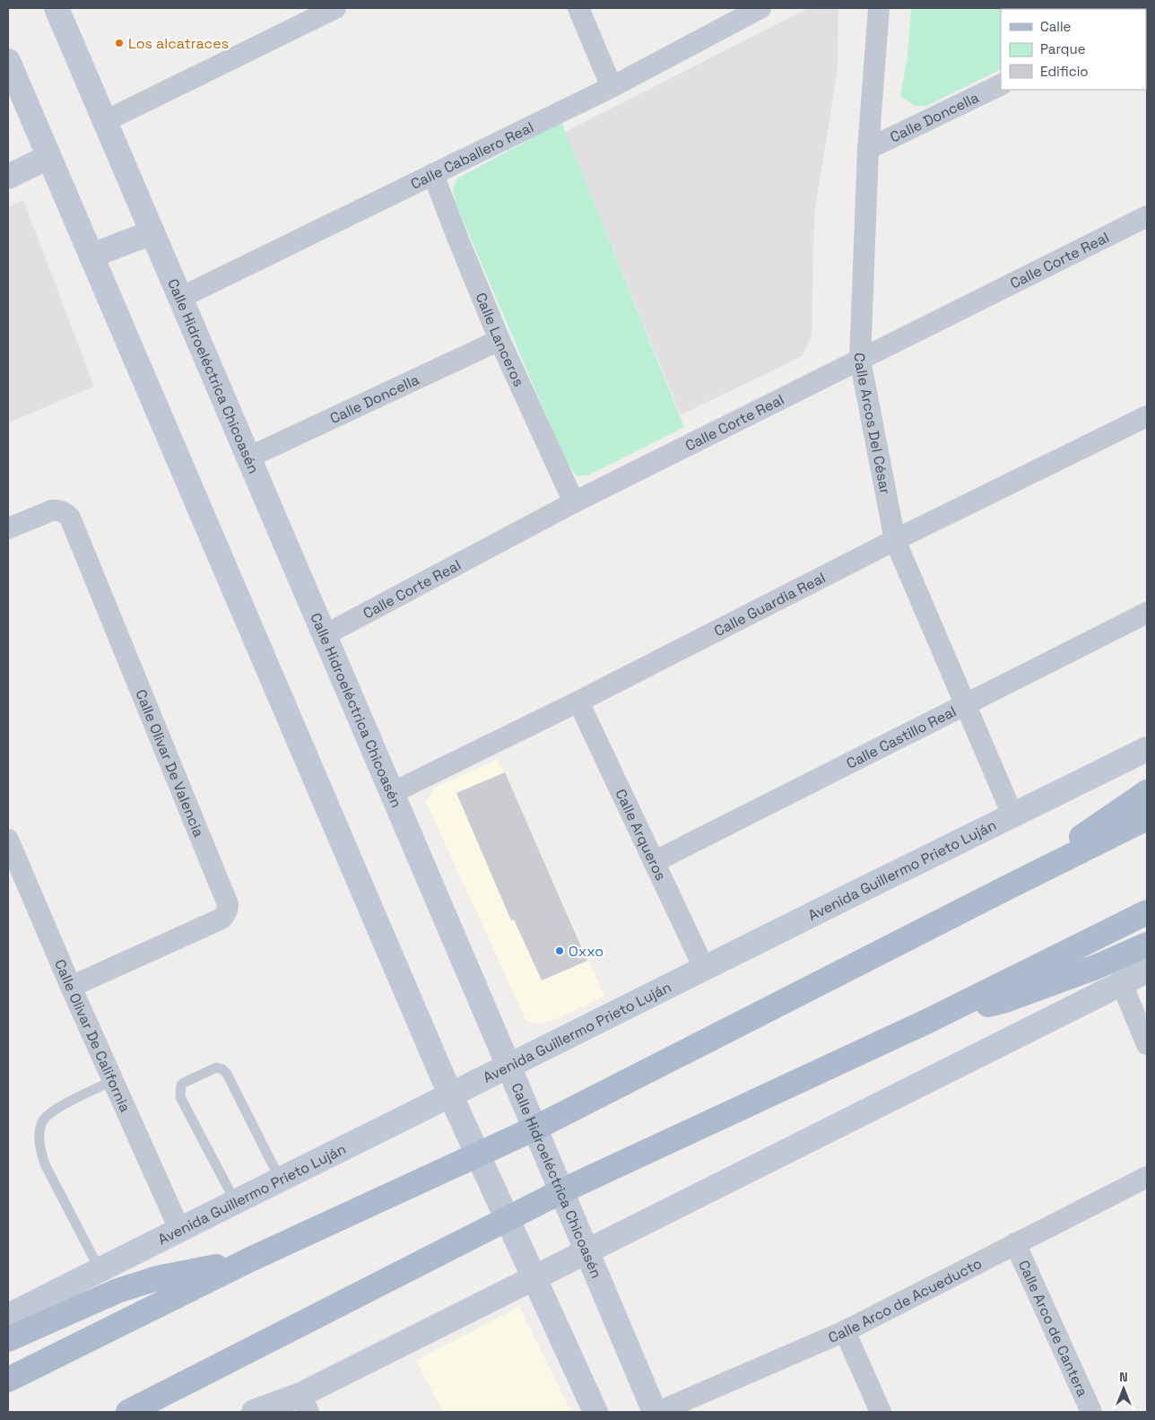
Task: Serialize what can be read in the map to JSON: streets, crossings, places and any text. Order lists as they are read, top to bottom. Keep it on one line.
{"streets":{"main road":["Calle Hidroeléctrica Chicoasén","Avenida Guillermo Prieto Luján"],"street":["Calle Doncella","Calle Caballero Real","Calle Corte Real","Calle Lanceros","Calle Arcos Del César","Calle Guardia Real","Calle Castillo Real","Calle Olivar De Valencia","Calle Arqueros","Calle Olivar De California","Calle Arco de Acueducto","Calle Arco de Cantera"]},"crossings":[["Calle Doncella","Calle Lanceros"],["Calle Doncella","Calle Hidroeléctrica Chicoasén"],["Calle Doncella","Calle Arcos Del César"],["Calle Caballero Real","Calle Lanceros"],["Calle Caballero Real","Calle Hidroeléctrica Chicoasén"],["Calle Corte Real","Calle Lanceros"],["Calle Corte Real","Calle Hidroeléctrica Chicoasén"],["Calle Corte Real","Calle Arcos Del César"],["Calle Hidroeléctrica Chicoasén","Calle Guardia Real"],["Calle Hidroeléctrica Chicoasén","Avenida Guillermo Prieto Luján"],["Calle Arcos Del César","Calle Guardia Real"],["Calle Arcos Del César","Calle Castillo Real"],["Calle Arcos Del César","Avenida Guillermo Prieto Luján"],["Calle Guardia Real","Calle Arqueros"],["Calle Castillo Real","Calle Arqueros"],["Calle Olivar De Valencia","Calle Olivar De California"],["Calle Arqueros","Avenida Guillermo Prieto Luján"],["Avenida Guillermo Prieto Luján","Calle Olivar De California"],["Calle Arco de Acueducto","Calle Arco de Cantera"]],"places":["Los alcatraces","Oxxo"],"legend":["Calle","Parque","Edificio"],"north":"top"}
